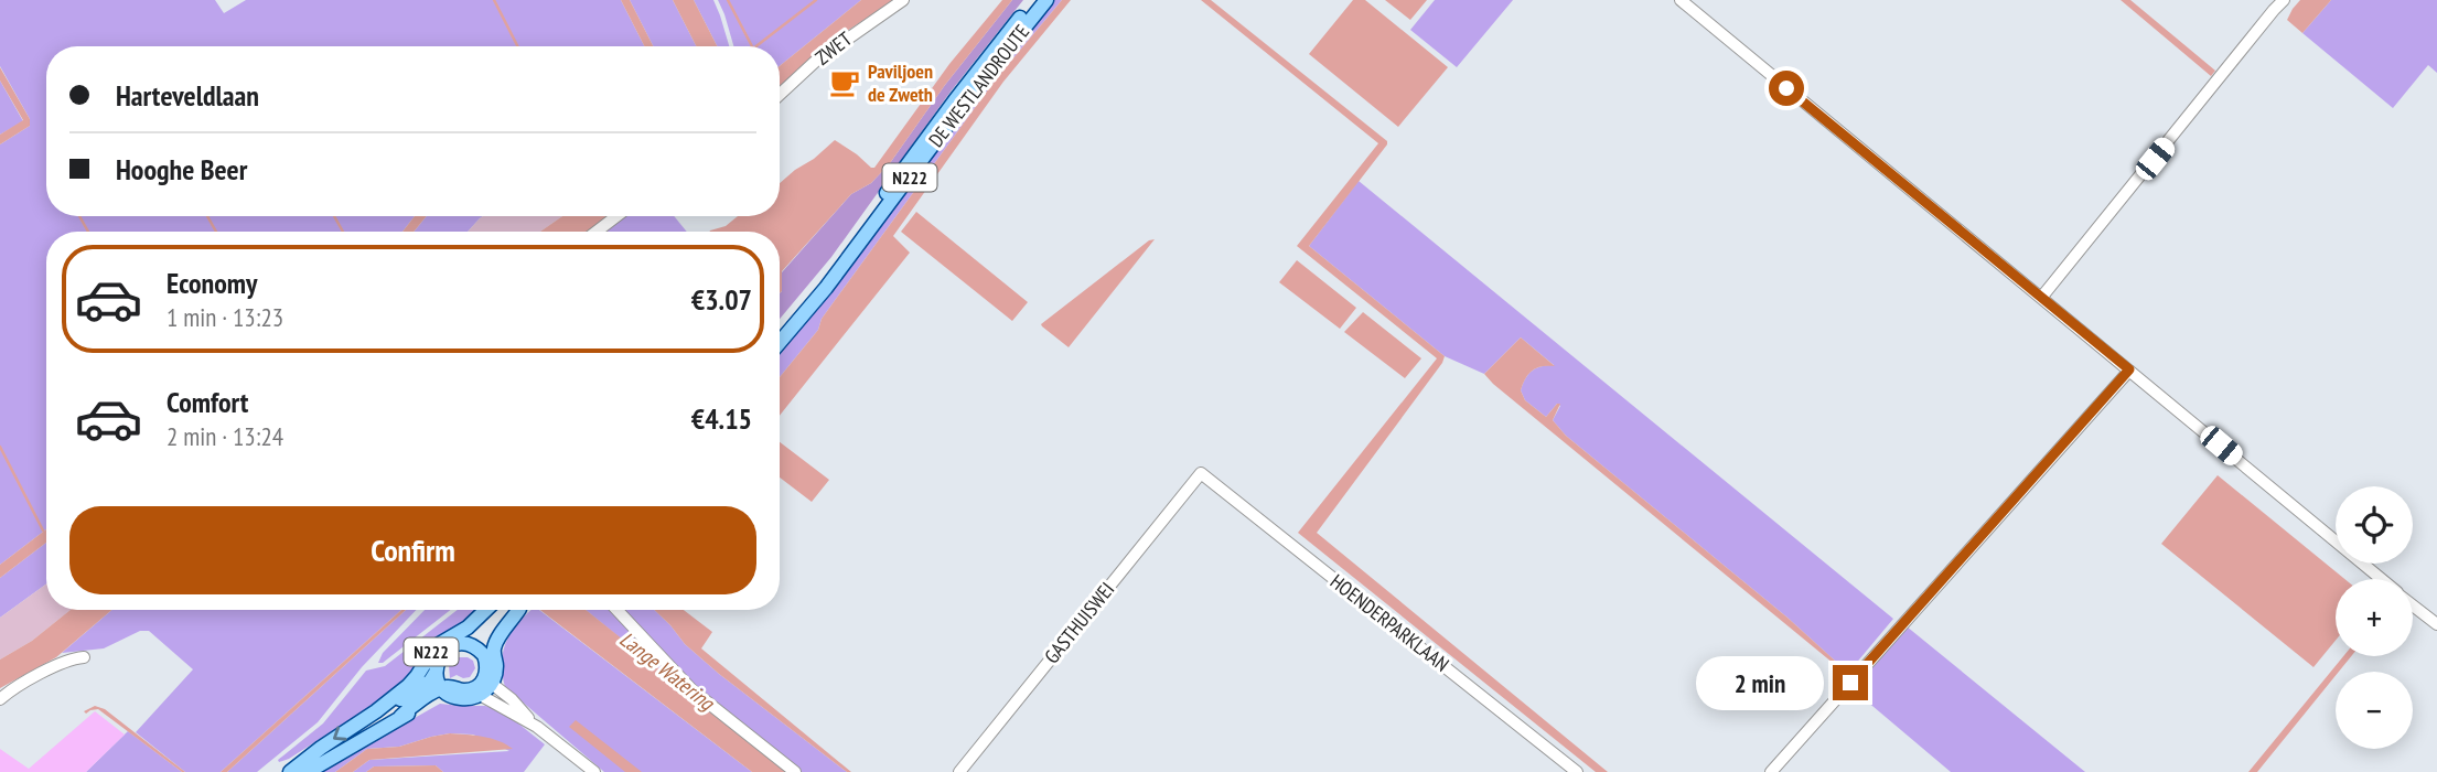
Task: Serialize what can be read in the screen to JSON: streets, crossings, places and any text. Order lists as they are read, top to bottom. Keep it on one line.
{"streets":{"main road":["DE WESTLANDROUTE","N222"],"street":["ZWET","GASTHUISWEI","HOENDERPARKLAAN"]},"crossings":[["GASTHUISWEI","HOENDERPARKLAAN"]],"water":["Lange Watering"],"places":{"cafe":["Paviljoen de Zweth"]},"page":{"banner":["Harteveldlaan","Hooghe Beer"],"list":[{"name":"Economy","note":"1 min · 13:23","value":"€3.07"},{"name":"Comfort","note":"2 min · 13:24","value":"€4.15"}],"map_buttons":["+","−"],"buttons":"Confirm","bubble":"2 min"}}
